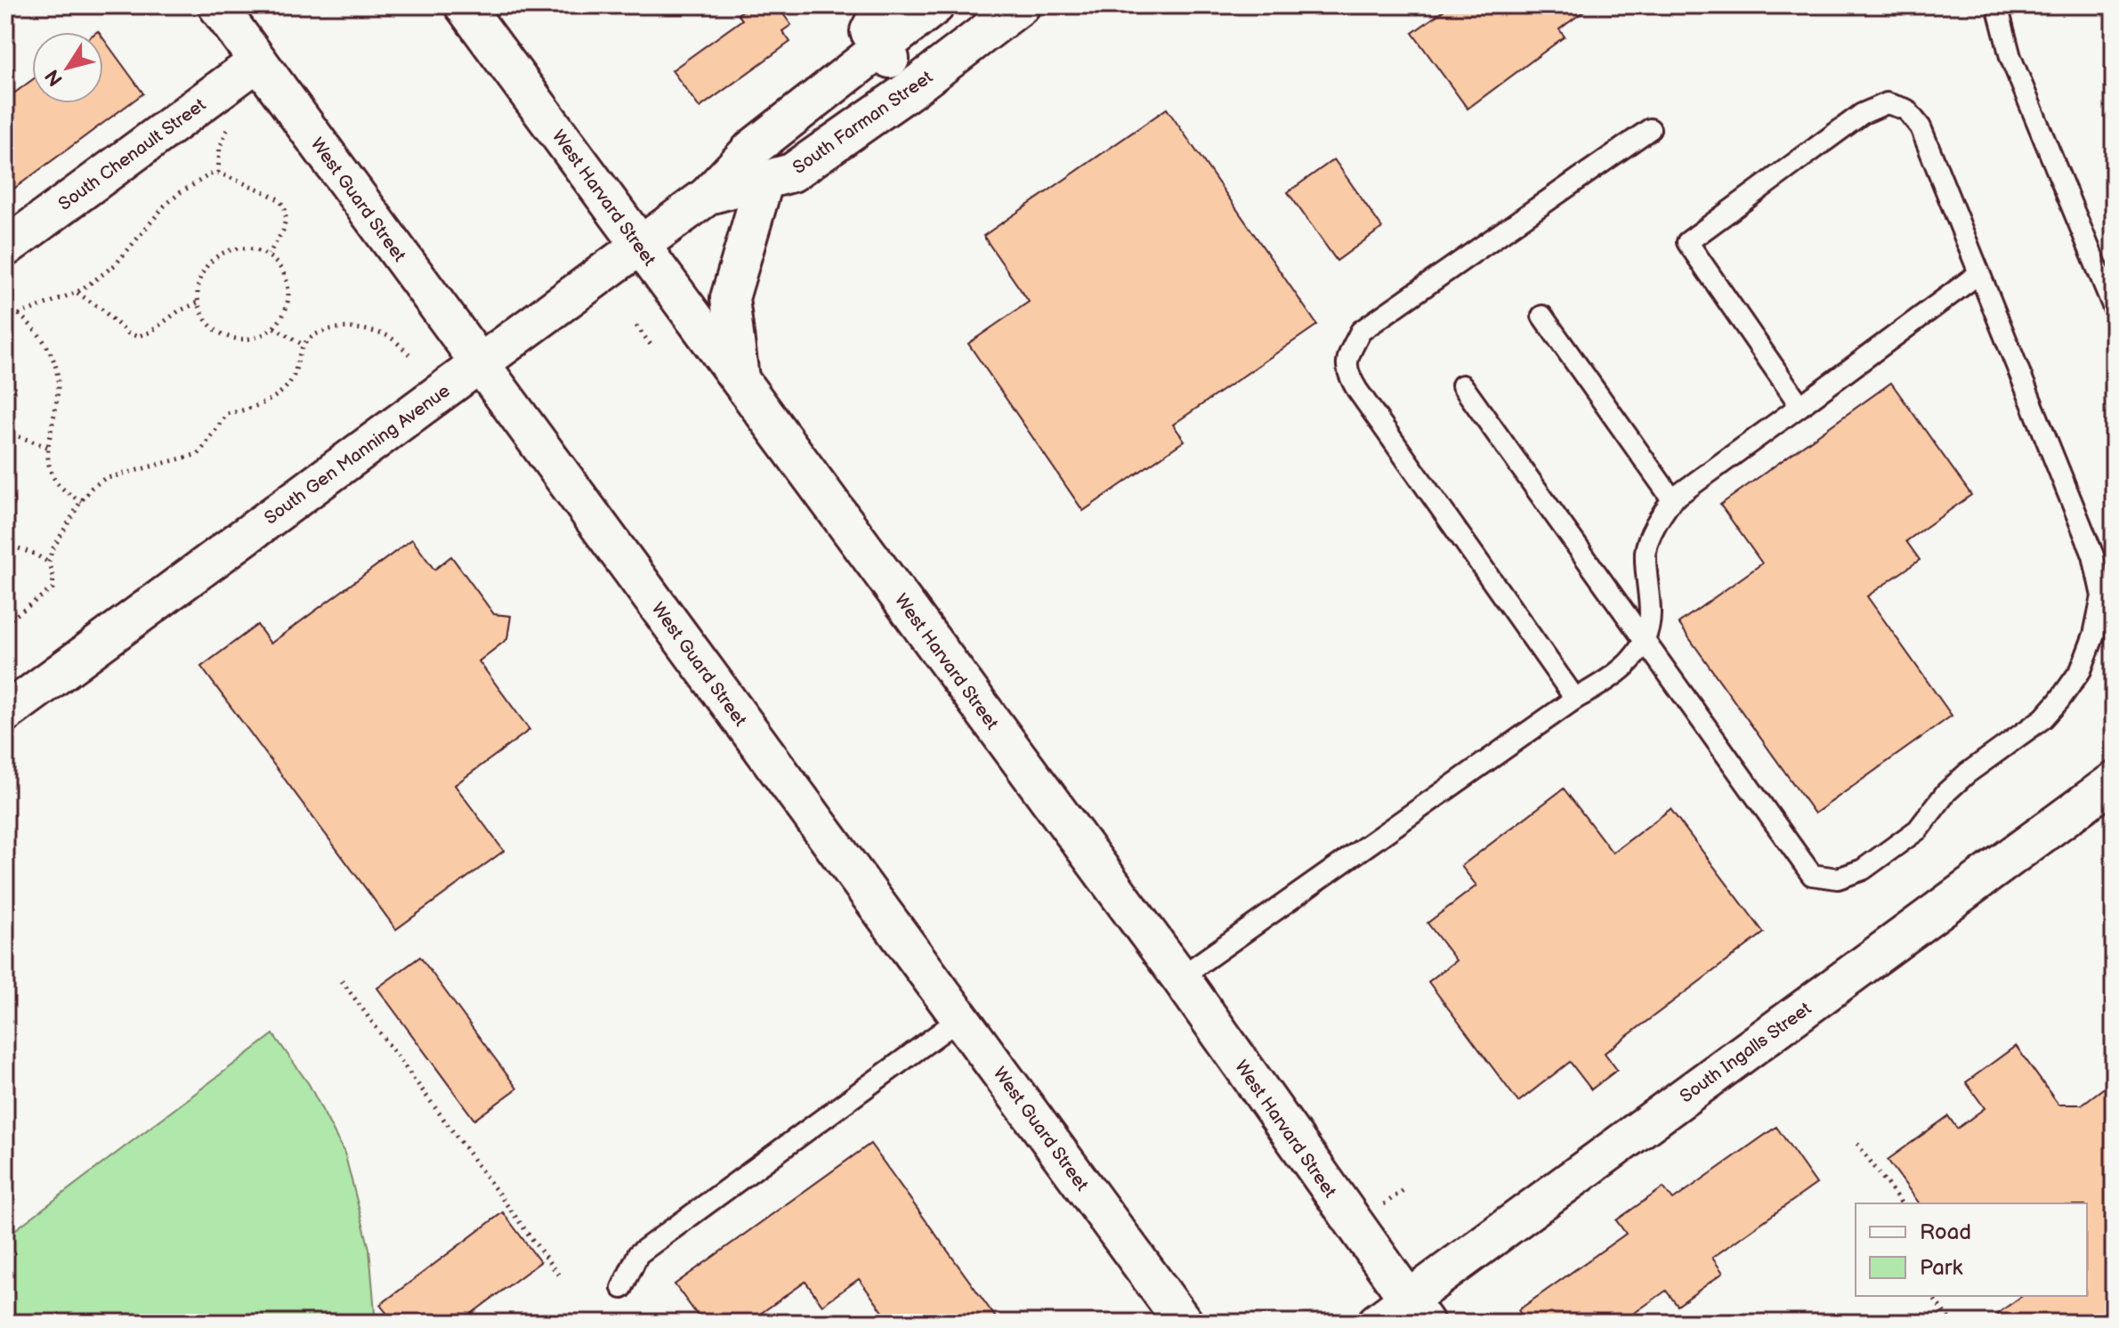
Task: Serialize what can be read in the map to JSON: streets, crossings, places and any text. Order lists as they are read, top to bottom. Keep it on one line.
{"streets":{"street":["South Farman Street","South Chenault Street","West Harvard Street","West Guard Street","South Gen Manning Avenue","South Ingalls Street"]},"crossings":[["South Farman Street","South Gen Manning Avenue"],["South Chenault Street","West Guard Street"],["West Harvard Street","South Gen Manning Avenue"],["West Harvard Street","South Ingalls Street"],["West Guard Street","South Gen Manning Avenue"]],"legend":["Road","Park"],"north":"bottom left"}
